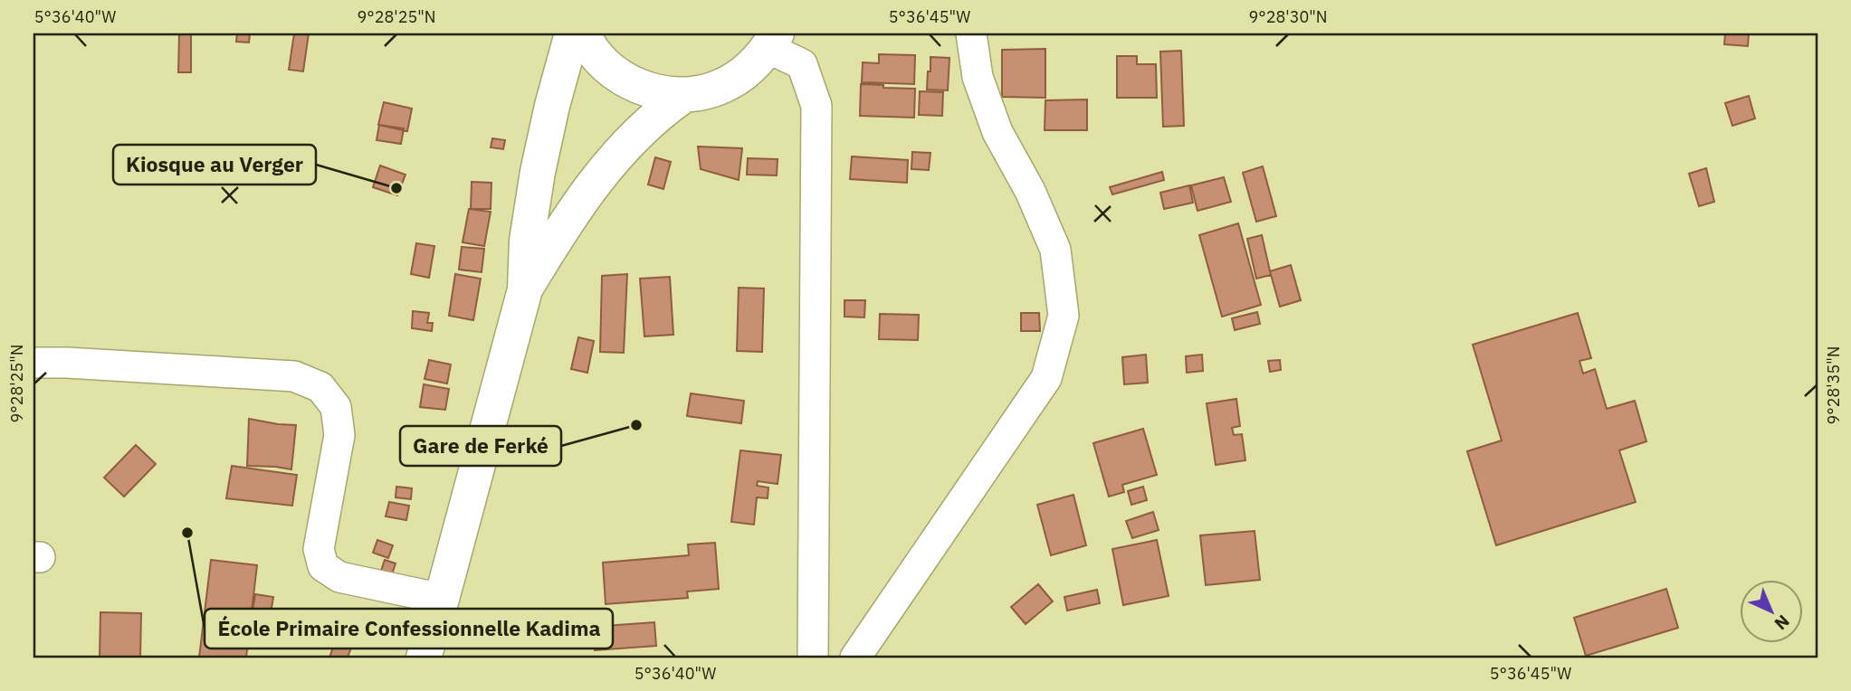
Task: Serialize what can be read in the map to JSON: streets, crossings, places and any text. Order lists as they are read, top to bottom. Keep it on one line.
{"places":["Kiosque au Verger","Gare de Ferké","École Primaire Confessionnelle Kadima"],"north":"bottom right","coordinates":["5°36'40\"W","9°28'25\"N","5°36'45\"W","9°28'30\"N","9°28'35\"N"]}
